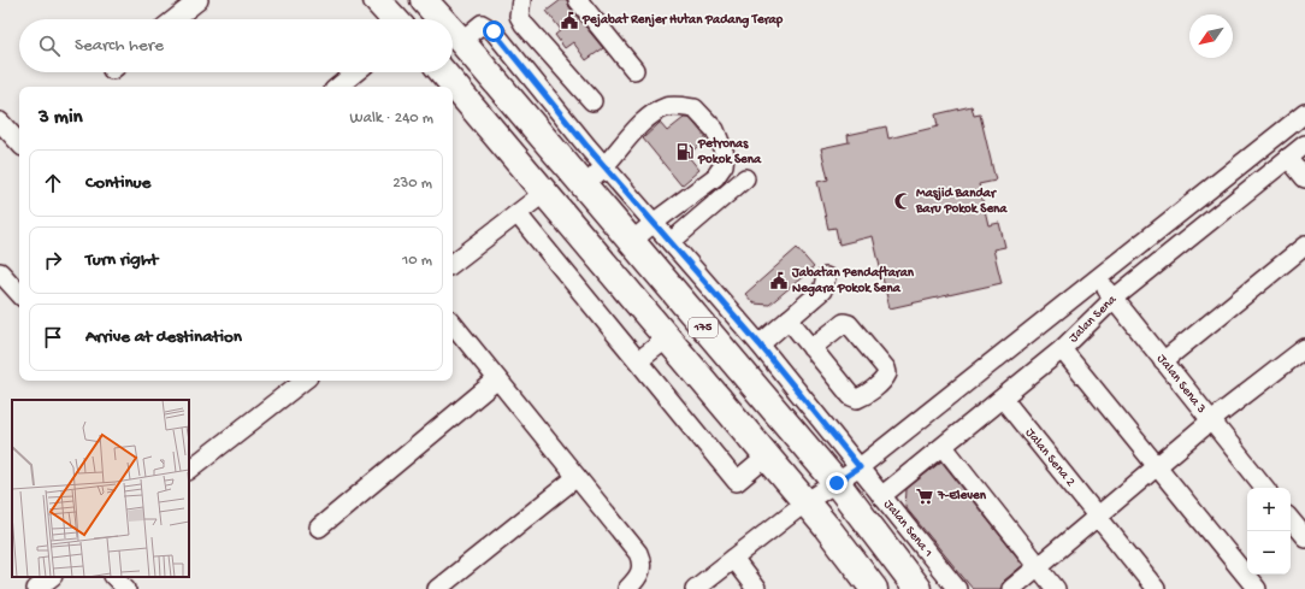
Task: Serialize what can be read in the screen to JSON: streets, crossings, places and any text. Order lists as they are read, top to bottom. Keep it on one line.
{"streets":{"highway":["175"],"street":["Jalan Sena","Jalan Sena 3","Jalan Sena 2","Jalan Sena 1"]},"crossings":[["Jalan Sena","Jalan Sena 3"],["Jalan Sena","Jalan Sena 2"],["Jalan Sena","Jalan Sena 1"]],"places":{"public building":["Pejabat Renjer Hutan Padang Terap","Jabatan Pendaftaran Negara Pokok Sena"],"fuel station":["Petronas Pokok Sena"],"mosque":["Masjid Bandar Baru Pokok Sena"],"supermarket":["7-Eleven"]},"north":"bottom left","page":{"search":"Search here","heading":["3 min","Walk · 240 m"],"list":[["Continue","230 m"],["Turn right","10 m"],"Arrive at destination"],"map_buttons":["+","−"]}}
